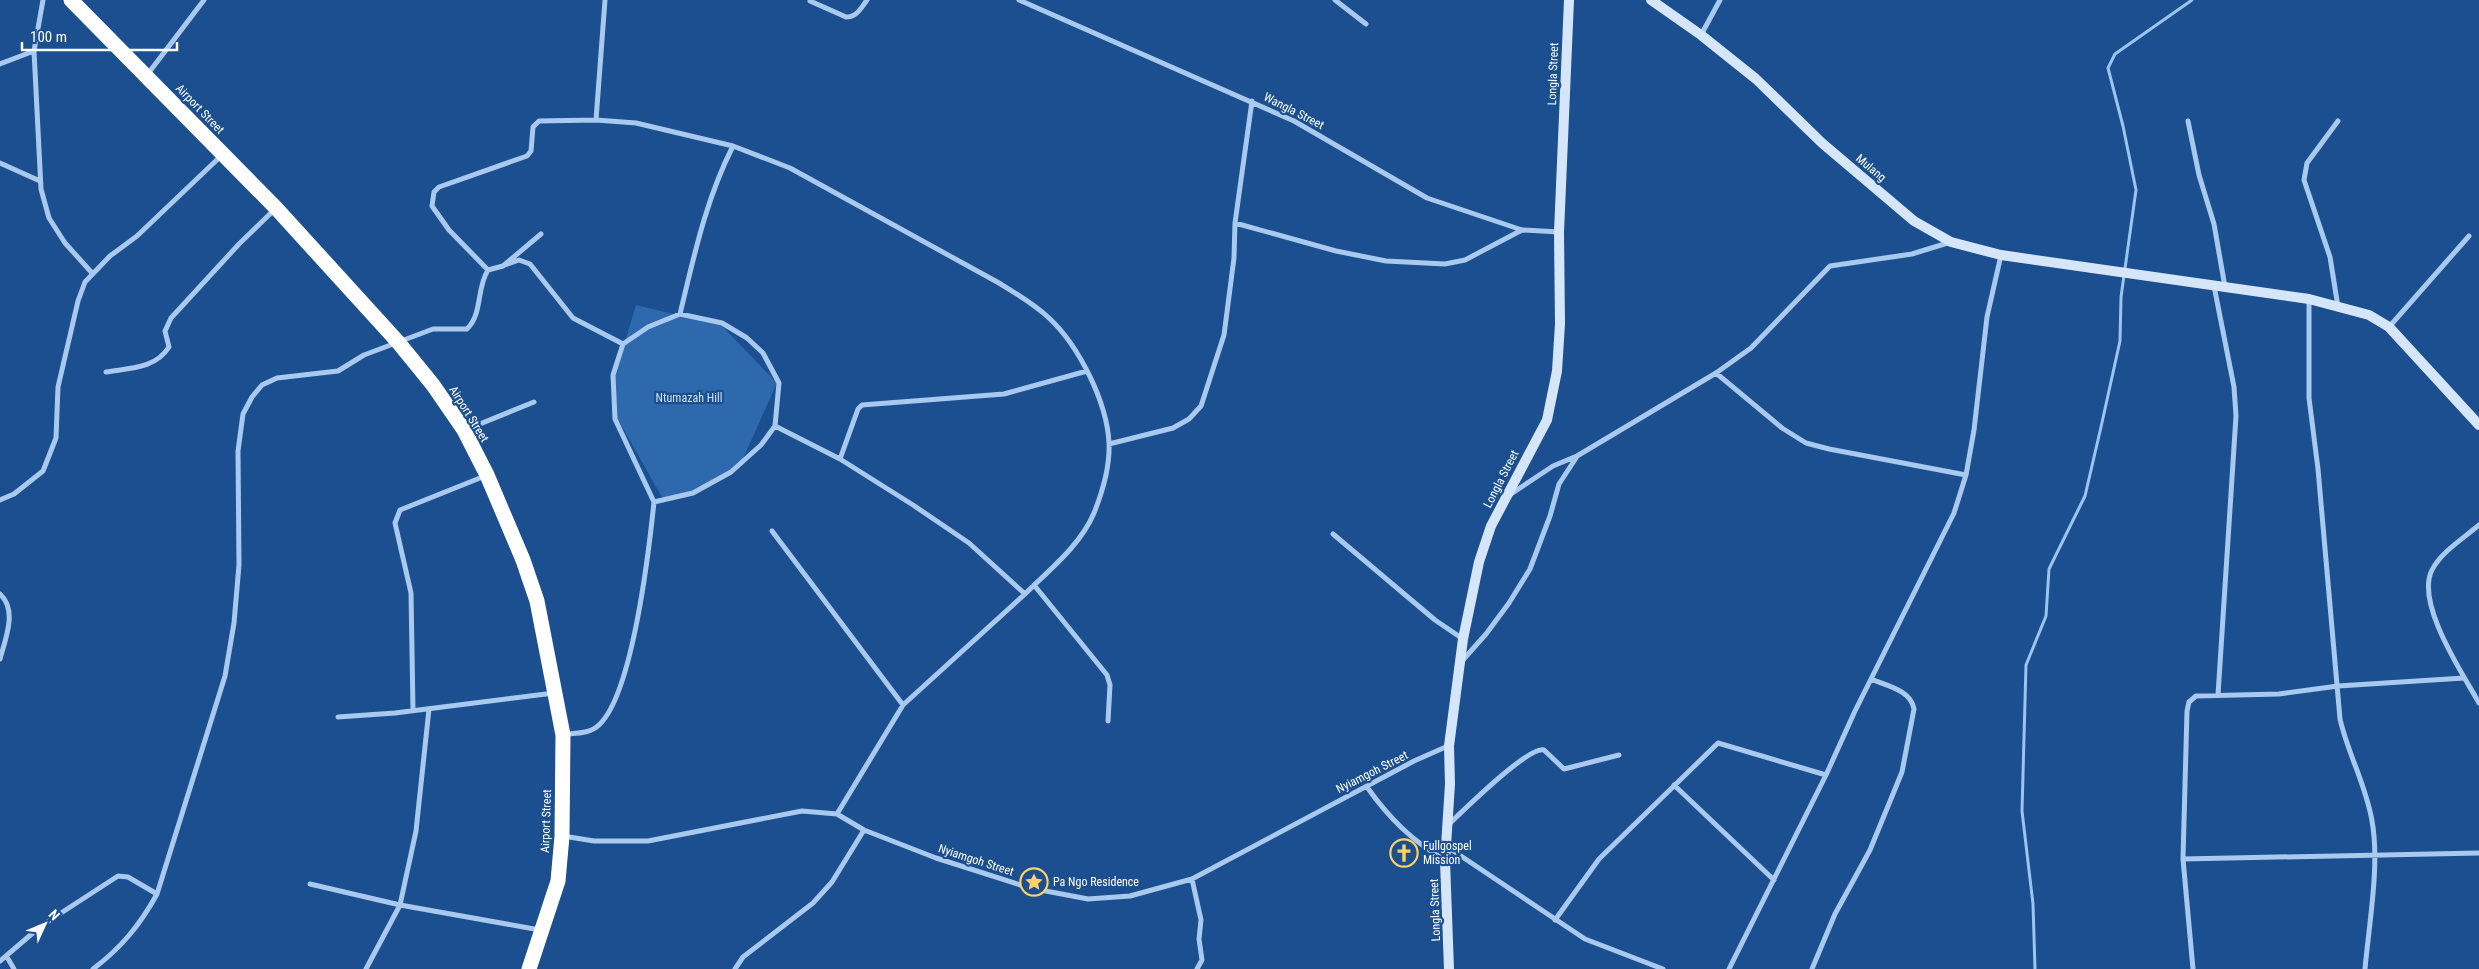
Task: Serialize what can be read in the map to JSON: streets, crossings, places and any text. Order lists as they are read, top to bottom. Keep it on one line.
{"streets":{"highway":["Airport Street"],"main road":["Longla Street","Mulang"],"street":["Wangla Street","Nyiamgoh Street"]},"crossings":[["Longla Street","Wangla Street"],["Longla Street","Nyiamgoh Street"],["Airport Street","Nyiamgoh Street"]],"parks":["Ntumazah Hill"],"places":{"church":["Fullgospel Mission"],"place":["Pa Ngo Residence"]},"scale_bar":"100 m","north":"top right"}
